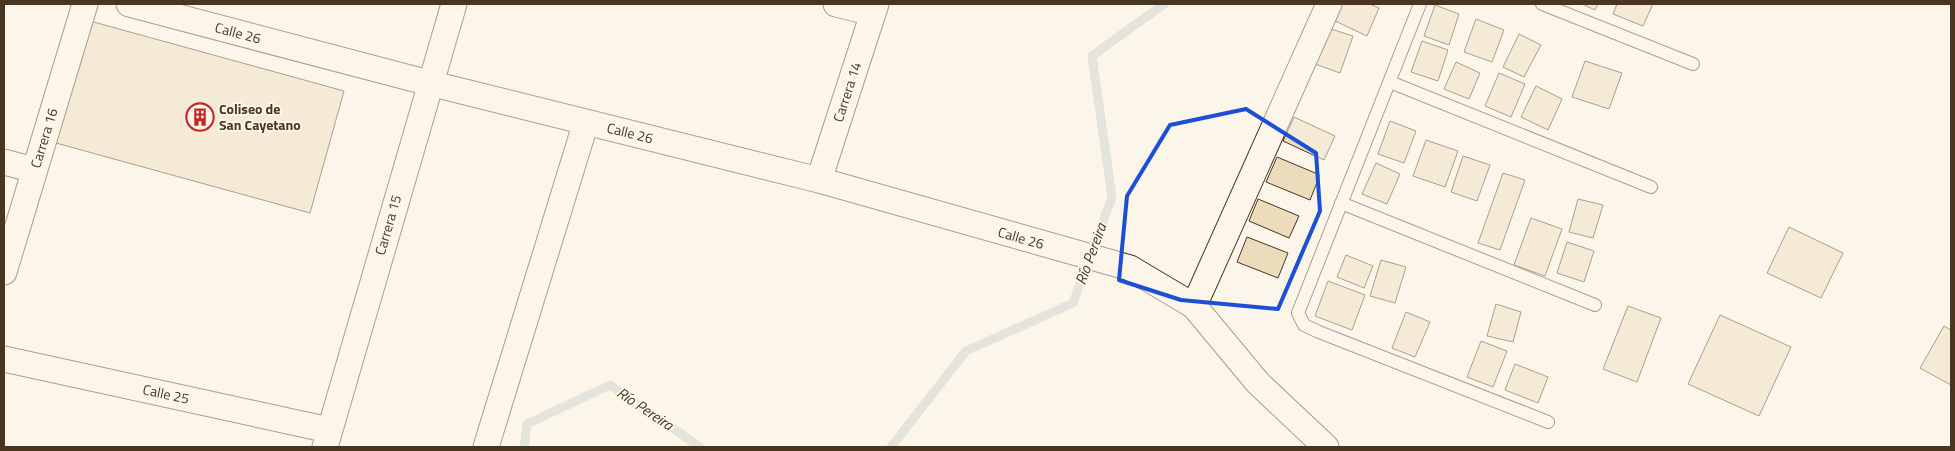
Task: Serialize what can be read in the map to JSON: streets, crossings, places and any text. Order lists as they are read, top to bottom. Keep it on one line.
{"streets":{"street":["Calle 26","Carrera 14","Carrera 16","Carrera 15","Calle 25"]},"crossings":[["Calle 26","Carrera 14"],["Calle 26","Carrera 15"],["Carrera 15","Calle 25"]],"water":["Río Pereira"],"places":{"building":["Coliseo de San Cayetano"]}}
